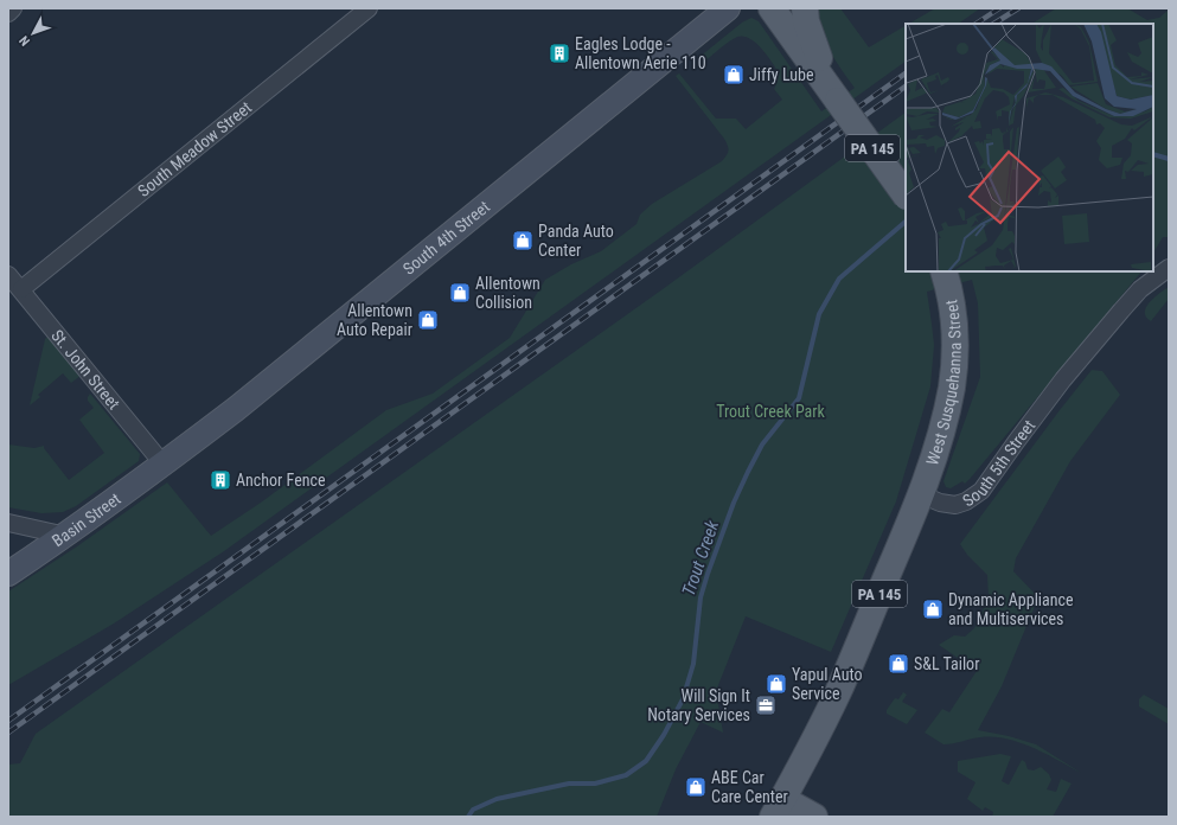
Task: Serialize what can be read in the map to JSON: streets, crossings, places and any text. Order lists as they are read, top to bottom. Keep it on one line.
{"streets":{"main road":["PA 145","South 4th Street","West Susquehanna Street","Basin Street"],"street":["South Meadow Street","St. John Street","South 5th Street"]},"crossings":[["PA 145","West Susquehanna Street"],["PA 145","South 5th Street"],["South Meadow Street","St. John Street"],["South 4th Street","St. John Street"],["South 4th Street","Basin Street"],["St. John Street","Basin Street"],["West Susquehanna Street","South 5th Street"]],"water":["Trout Creek"],"parks":["Trout Creek Park"],"places":{"building":["Eagles Lodge - Allentown Aerie 110","Anchor Fence"],"shop":["Jiffy Lube","Panda Auto Center","Allentown Collision","Allentown Auto Repair","Dynamic Appliance and Multiservices","S&L Tailor","Yapul Auto Service","ABE Car Care Center"],"office":["Will Sign It Notary Services"]},"north":"bottom left"}
